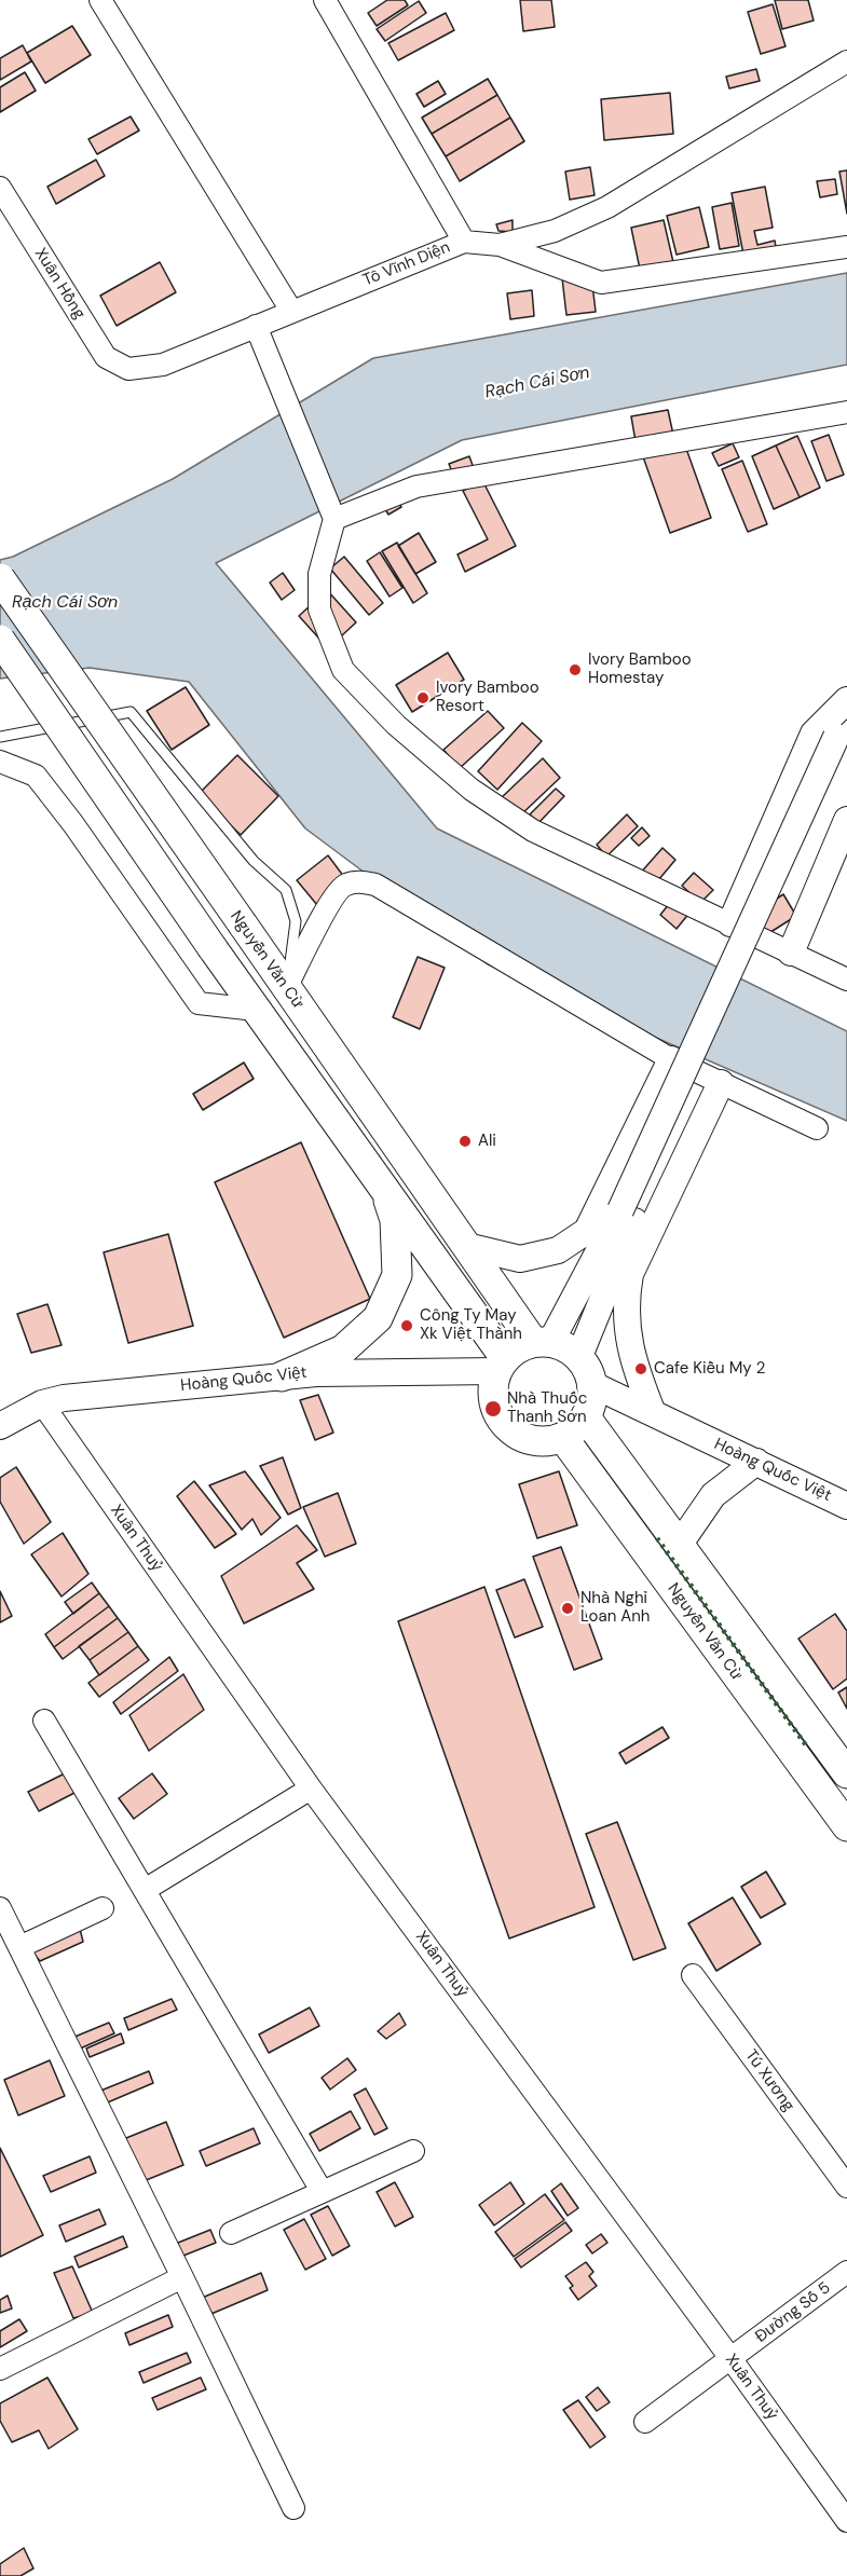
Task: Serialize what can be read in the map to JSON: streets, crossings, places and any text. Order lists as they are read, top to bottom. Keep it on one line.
{"streets":{"main road":["Nguyễn Văn Cừ"],"street":["Tô Vĩnh Diện","Xuân Hồng","Hoàng Quốc Việt","Xuân Thuỷ","Tú Xương","Đường Số 5"]},"crossings":[["Tô Vĩnh Diện","Xuân Hồng"],["Nguyễn Văn Cừ","Hoàng Quốc Việt"],["Hoàng Quốc Việt","Xuân Thuỷ"],["Xuân Thuỷ","Đường Số 5"]],"water":["Rạch Cái Sơn"],"places":["Ivory Bamboo Homestay","Ivory Bamboo Resort","Ali","Công Ty May Xk Việt Thành","Cafe Kiều My 2","Nhà Thuốc Thanh Sơn","Nhà Nghỉ Loan Anh"]}
